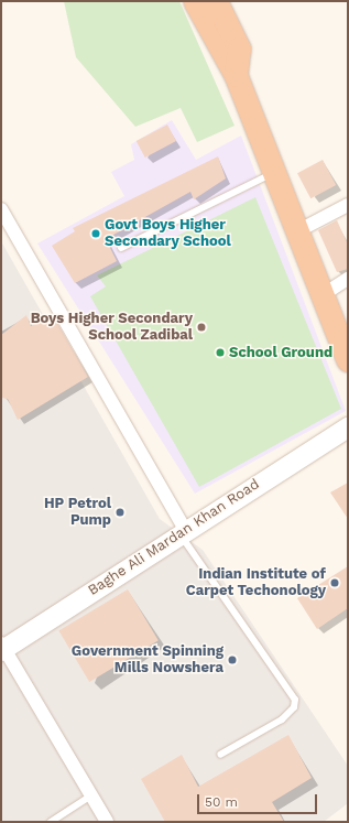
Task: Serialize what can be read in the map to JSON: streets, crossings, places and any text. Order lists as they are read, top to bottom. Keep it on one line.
{"streets":{"main road":["Baghe Ali Mardan Khan Road"]},"places":["Govt Boys Higher Secondary School","Boys Higher Secondary School Zadibal","School Ground","HP Petrol Pump","Indian Institute of Carpet Techonology","Government Spinning Mills Nowshera"],"scale_bar":"50 m"}
